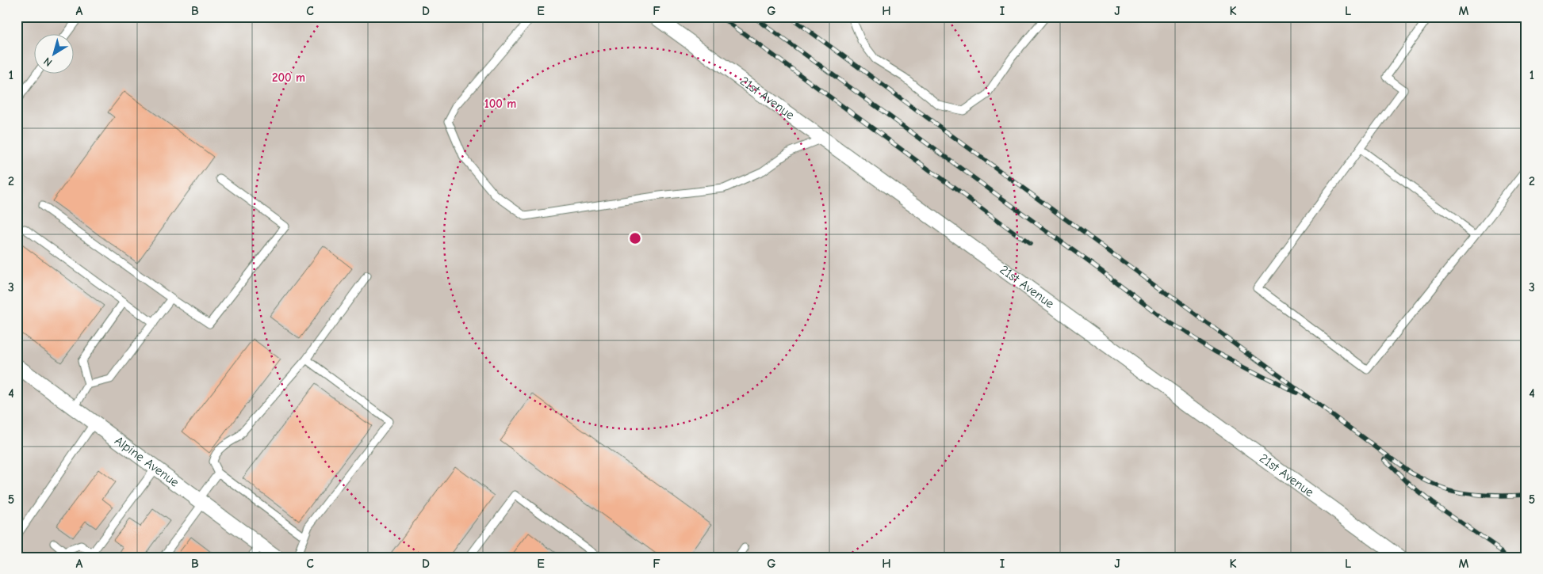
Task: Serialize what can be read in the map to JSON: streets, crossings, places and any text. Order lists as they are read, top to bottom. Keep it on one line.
{"streets":{"street":["21st Avenue","Alpine Avenue"]},"north":"bottom left","grid":{"columns":["A","B","C","D","E","F","G","H","I","J","K","L","M"],"rows":["1","2","3","4","5"]},"rings":["200 m","100 m"]}
